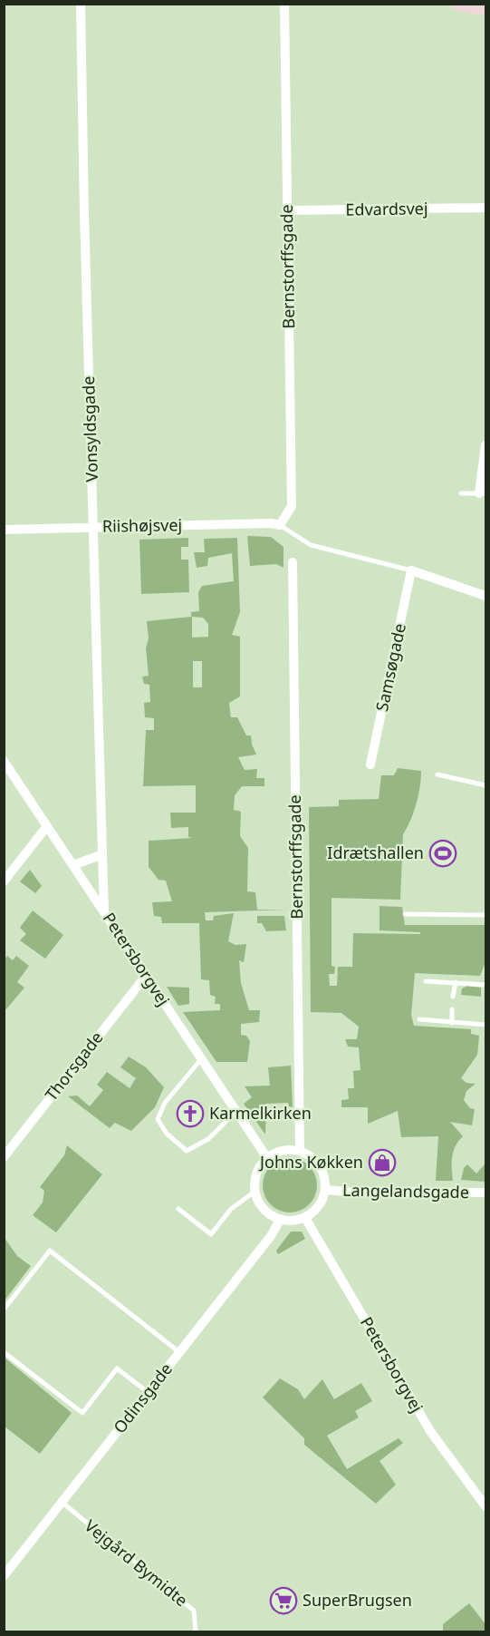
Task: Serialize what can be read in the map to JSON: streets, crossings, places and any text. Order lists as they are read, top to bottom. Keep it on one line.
{"streets":{"street":["Edvardsvej","Bernstorffsgade","Vonsyldsgade","Riishøjsvej","Samsøgade","Petersborgvej","Thorsgade","Langelandsgade","Odinsgade"],"lane":["Vejgård Bymidte"]},"crossings":[["Edvardsvej","Bernstorffsgade"],["Bernstorffsgade","Riishøjsvej"],["Bernstorffsgade","Petersborgvej"],["Bernstorffsgade","Langelandsgade"],["Bernstorffsgade","Odinsgade"],["Vonsyldsgade","Riishøjsvej"],["Vonsyldsgade","Petersborgvej"],["Petersborgvej","Thorsgade"],["Petersborgvej","Langelandsgade"],["Petersborgvej","Odinsgade"],["Langelandsgade","Odinsgade"],["Odinsgade","Vejgård Bymidte"]],"places":{"sports":["Idrætshallen"],"church":["Karmelkirken"],"shop":["Johns Køkken"],"supermarket":["SuperBrugsen"]}}
